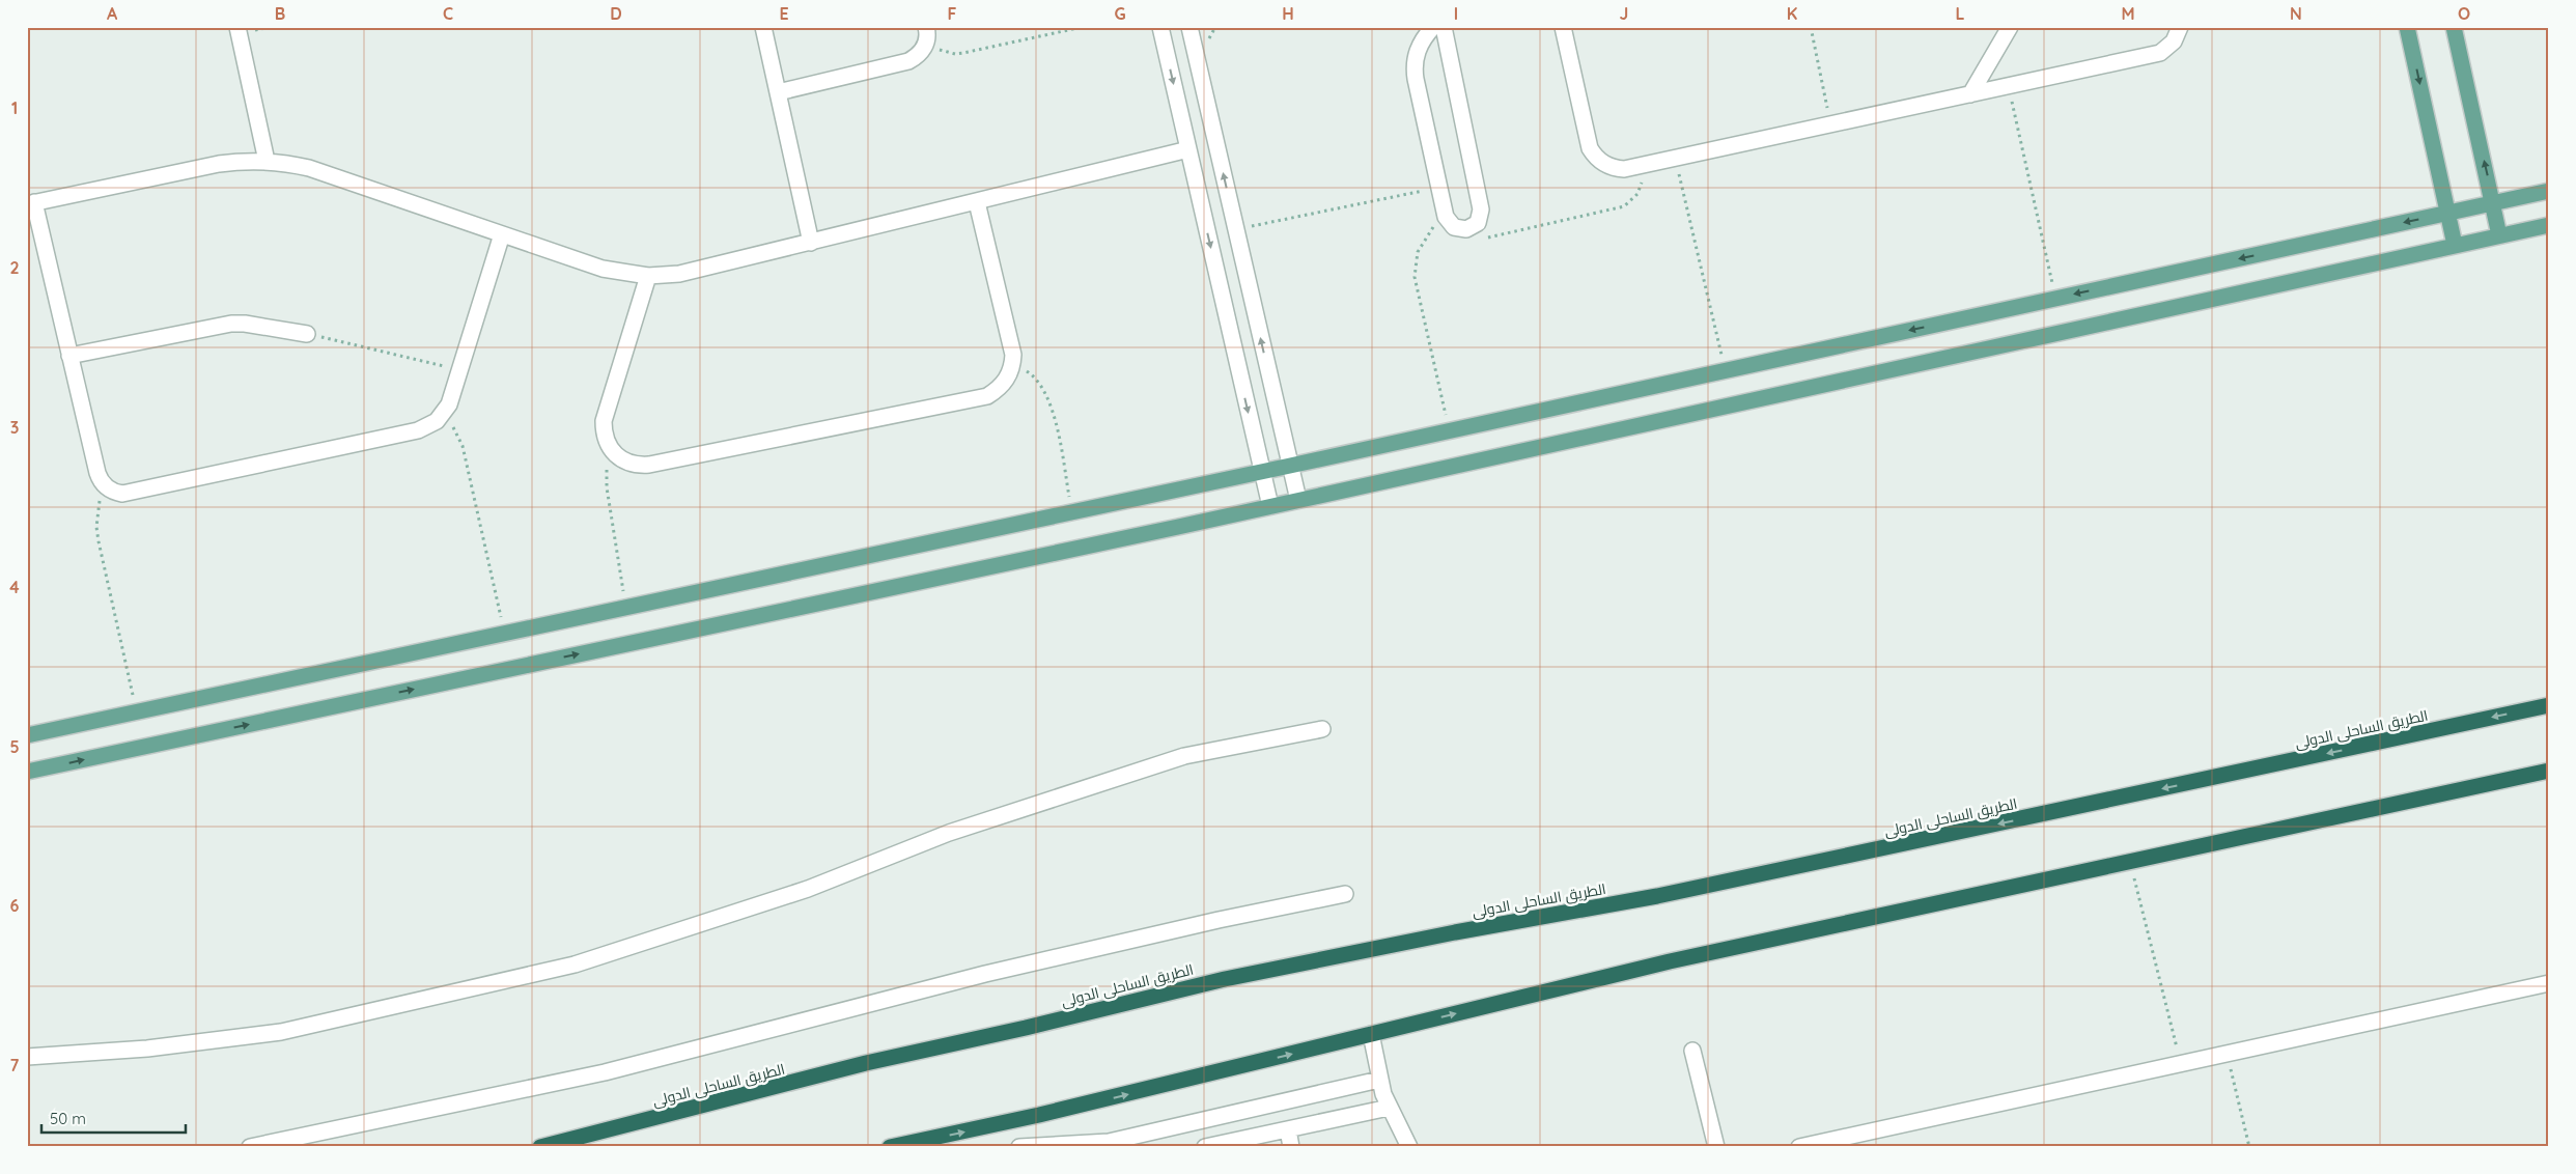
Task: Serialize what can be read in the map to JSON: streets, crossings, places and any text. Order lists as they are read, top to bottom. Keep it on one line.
{"streets":{"highway":["الطريق الساحلى الدولى"]},"scale_bar":"50 m","grid":{"columns":["A","B","C","D","E","F","G","H","I","J","K","L","M","N","O"],"rows":["1","2","3","4","5","6","7"]}}
